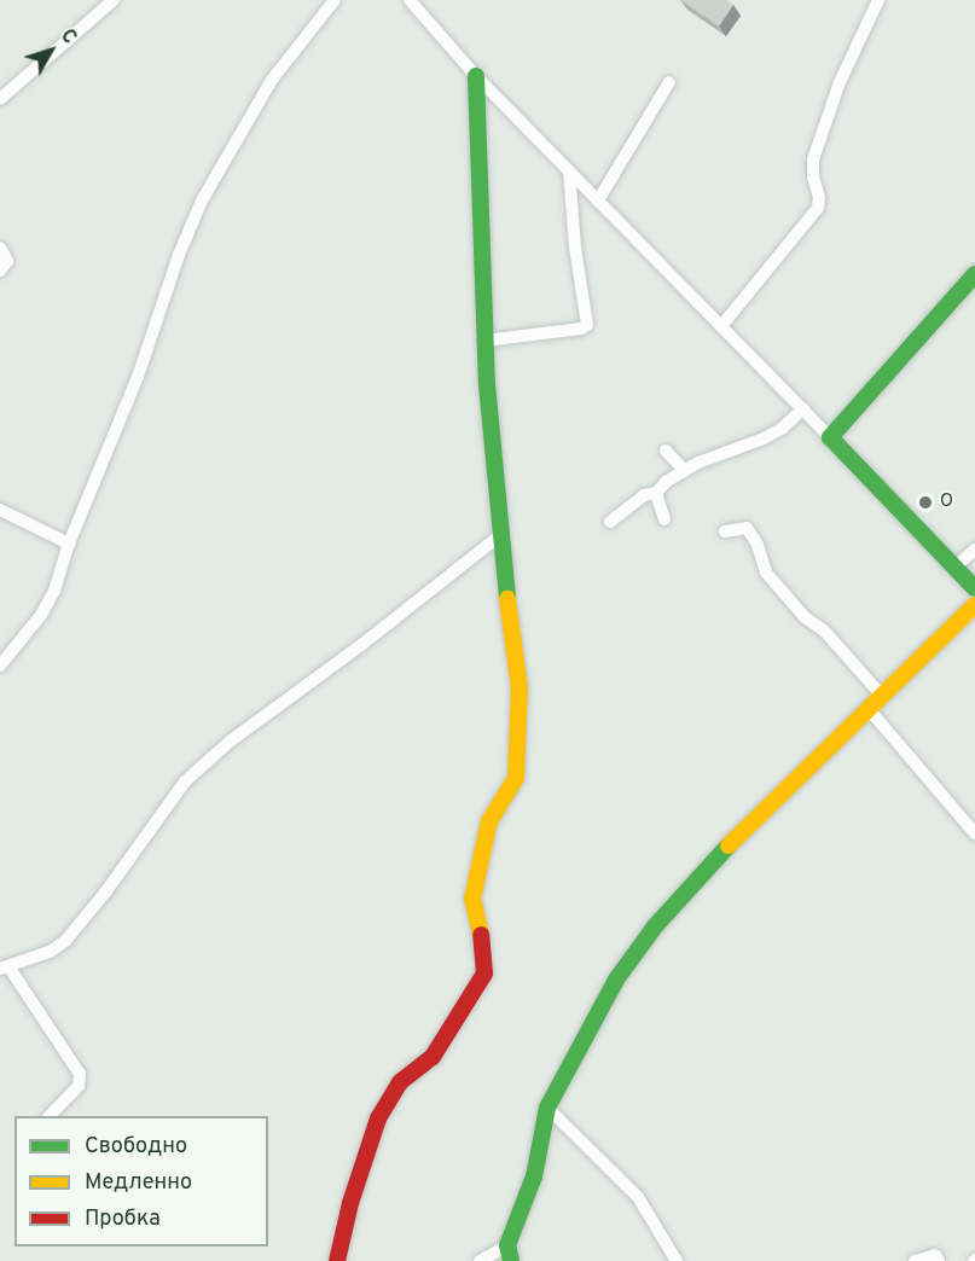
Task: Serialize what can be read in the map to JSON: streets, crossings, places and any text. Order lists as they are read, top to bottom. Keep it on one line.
{"places":["O"],"legend":["Свободно","Медленно","Пробка"],"north":"top right"}
